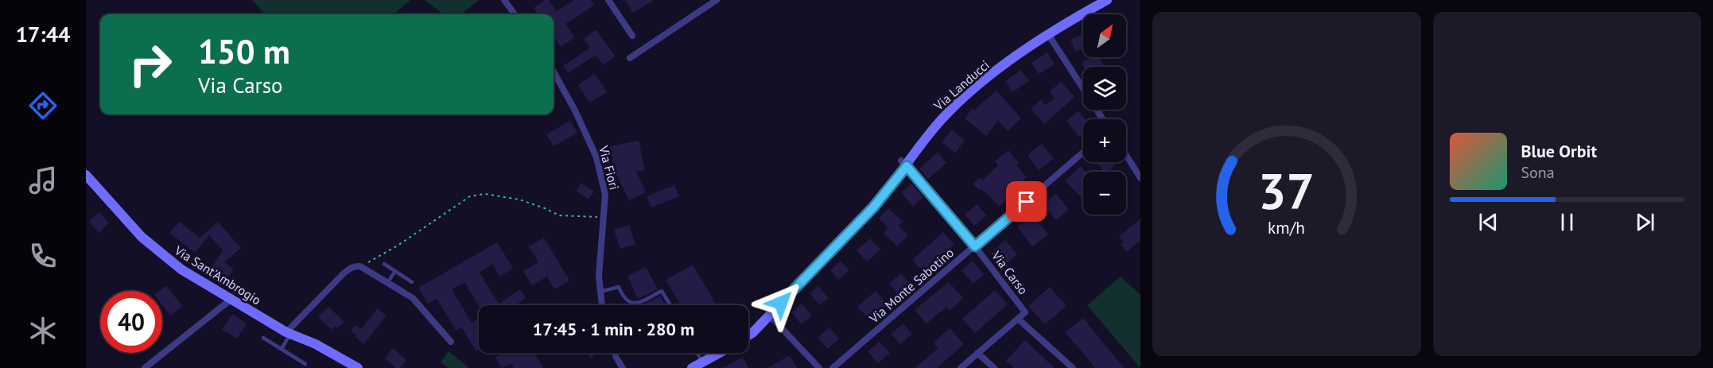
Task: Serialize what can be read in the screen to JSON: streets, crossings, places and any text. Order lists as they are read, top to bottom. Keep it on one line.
{"streets":{"street":["Via Landucci","Via Fiori","Via Carso","Via Sant'Ambrogio","Via Monte Sabotino"]},"crossings":[["Via Landucci","Via Carso"],["Via Carso","Via Monte Sabotino"]],"north":"top right","page":{"tabs":"17:44","map_buttons":["+","−"],"turn":["150 m","Via Carso"],"song":["Blue Orbit","Sona"],"limit":"40","trip":"17:45 · 1 min · 280 m","gauge":["37","km/h"]}}
